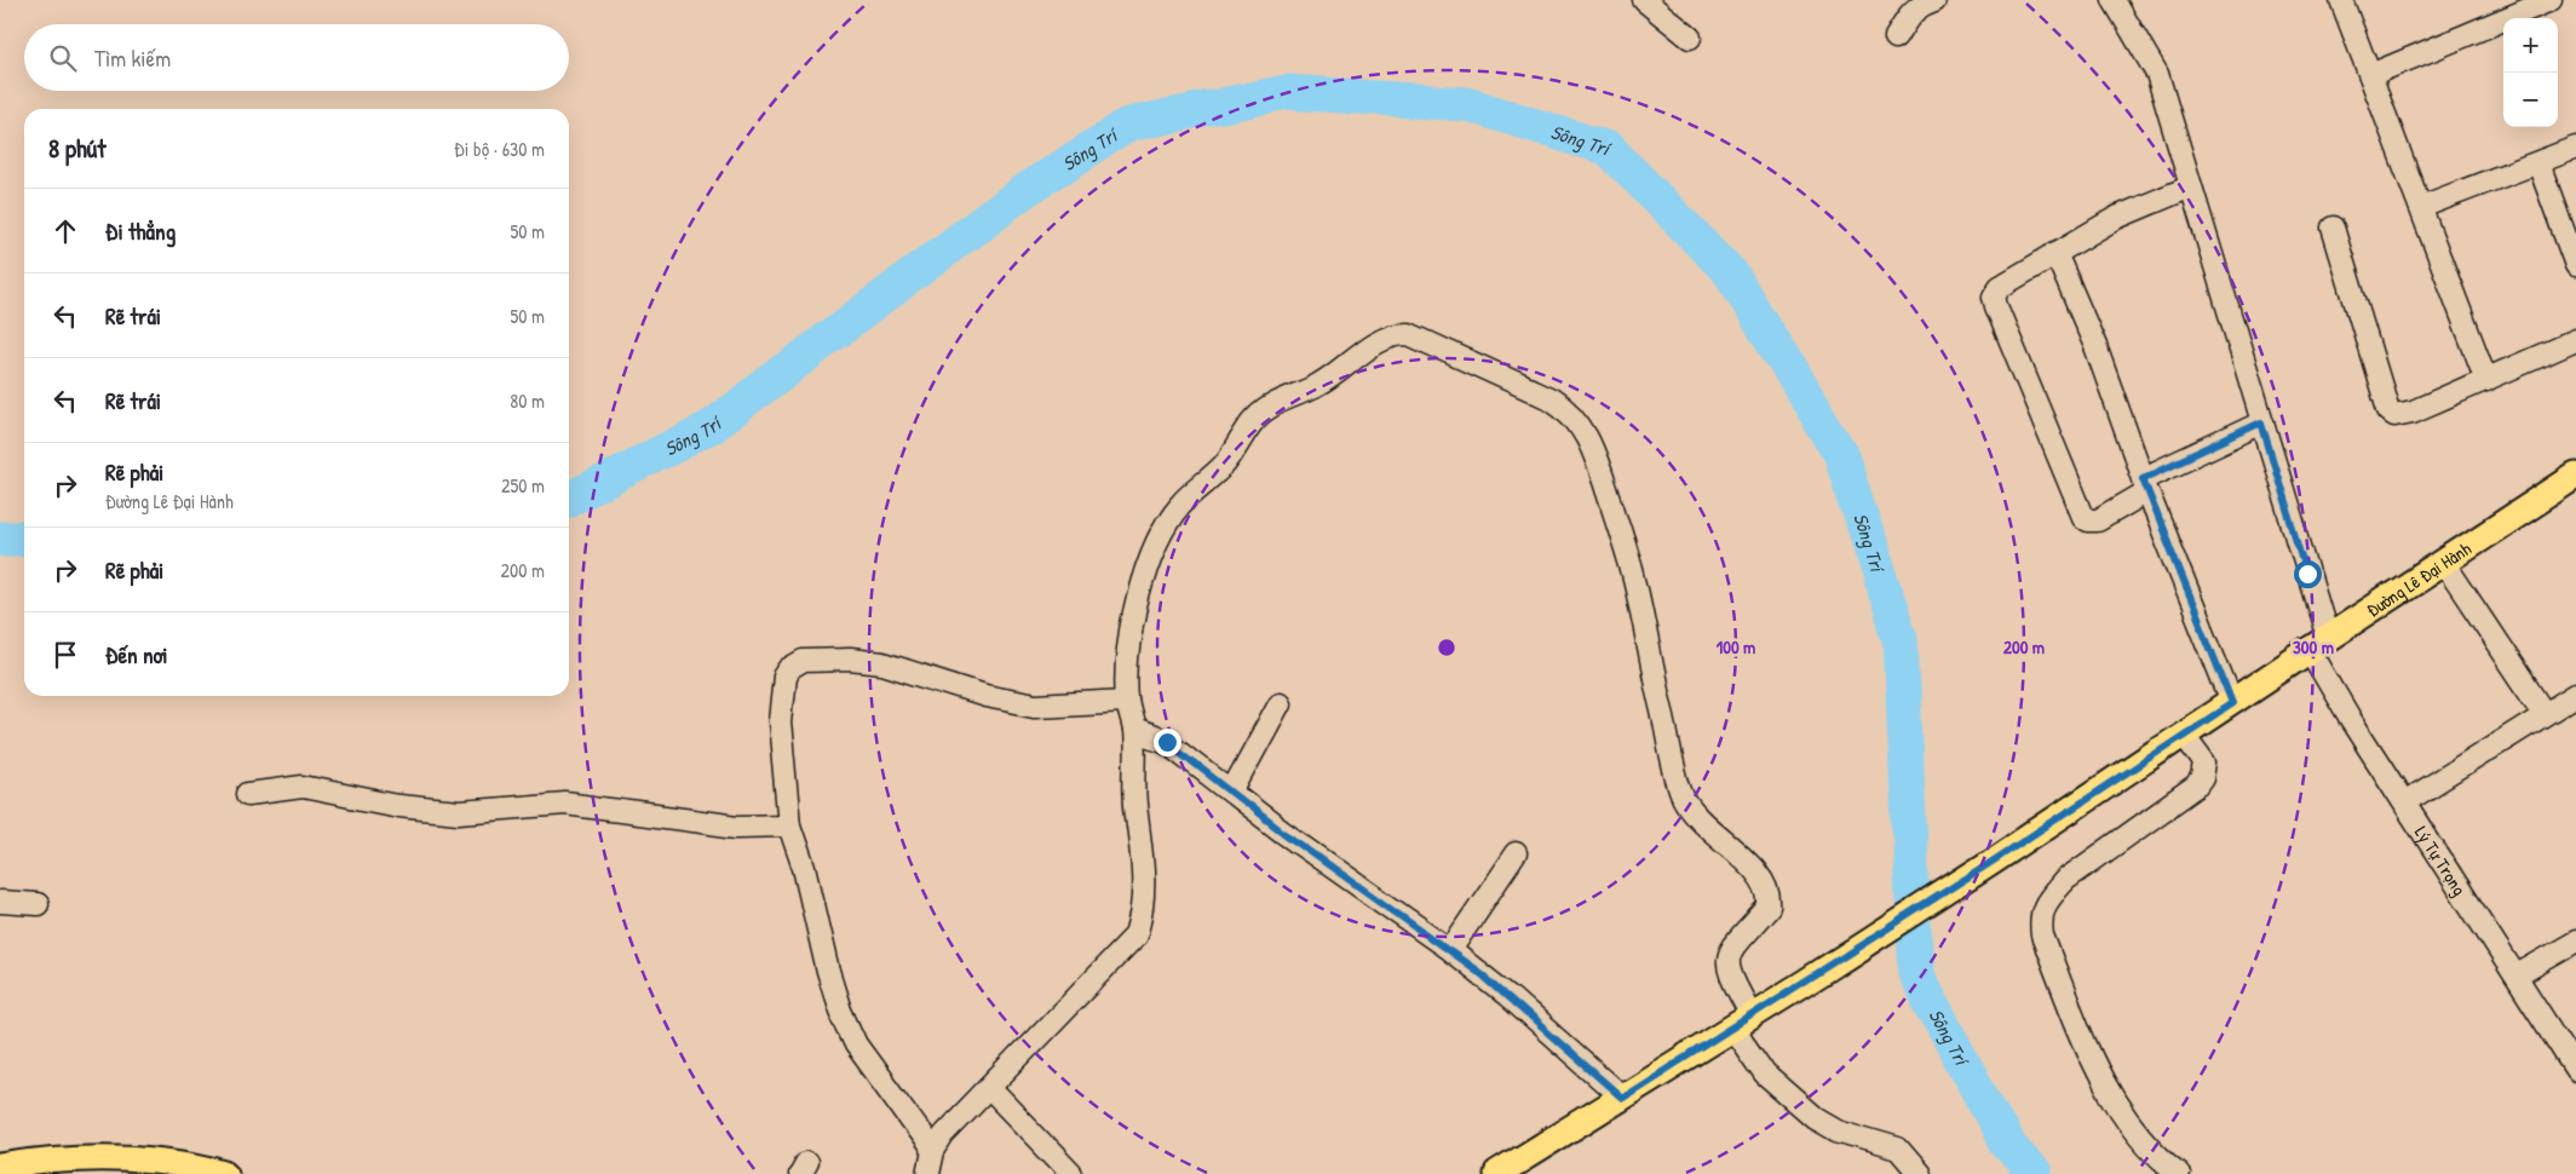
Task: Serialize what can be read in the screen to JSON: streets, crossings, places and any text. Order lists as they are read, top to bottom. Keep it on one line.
{"streets":{"main road":["Đường Lê Đại Hành"],"street":["Lý Tự Trọng"]},"crossings":[["Đường Lê Đại Hành","Lý Tự Trọng"]],"water":["Sông Trí"],"page":{"map_buttons":["+","−"],"search":"Tìm kiếm","heading":["8 phút","Đi bộ · 630 m"],"list":[["Đi thẳng","50 m"],["Rẽ trái","50 m"],["Rẽ trái","80 m"],["Rẽ phải","Đường Lê Đại Hành","250 m"],["Rẽ phải","200 m"],"Đến nơi"]},"rings":["100 m","200 m","300 m"]}
